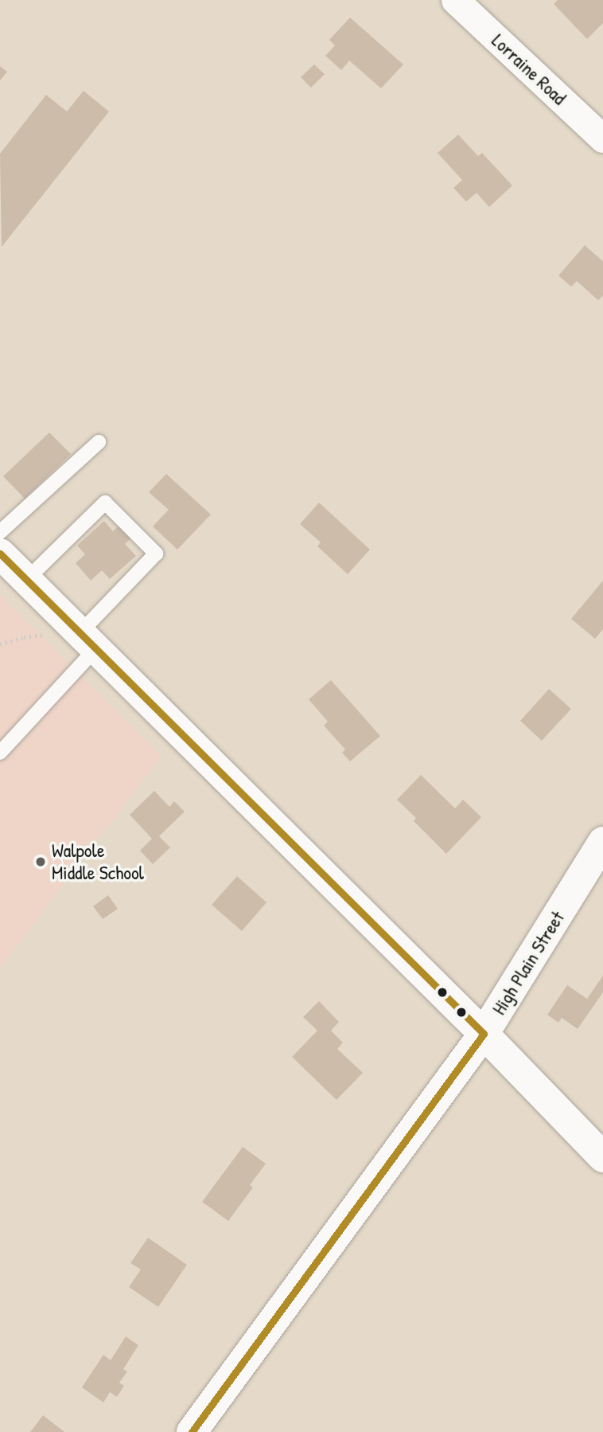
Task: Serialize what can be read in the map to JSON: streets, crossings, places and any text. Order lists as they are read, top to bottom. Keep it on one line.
{"streets":{"main road":["High Plain Street"],"street":["Lorraine Road"]},"places":["Walpole Middle School"]}
